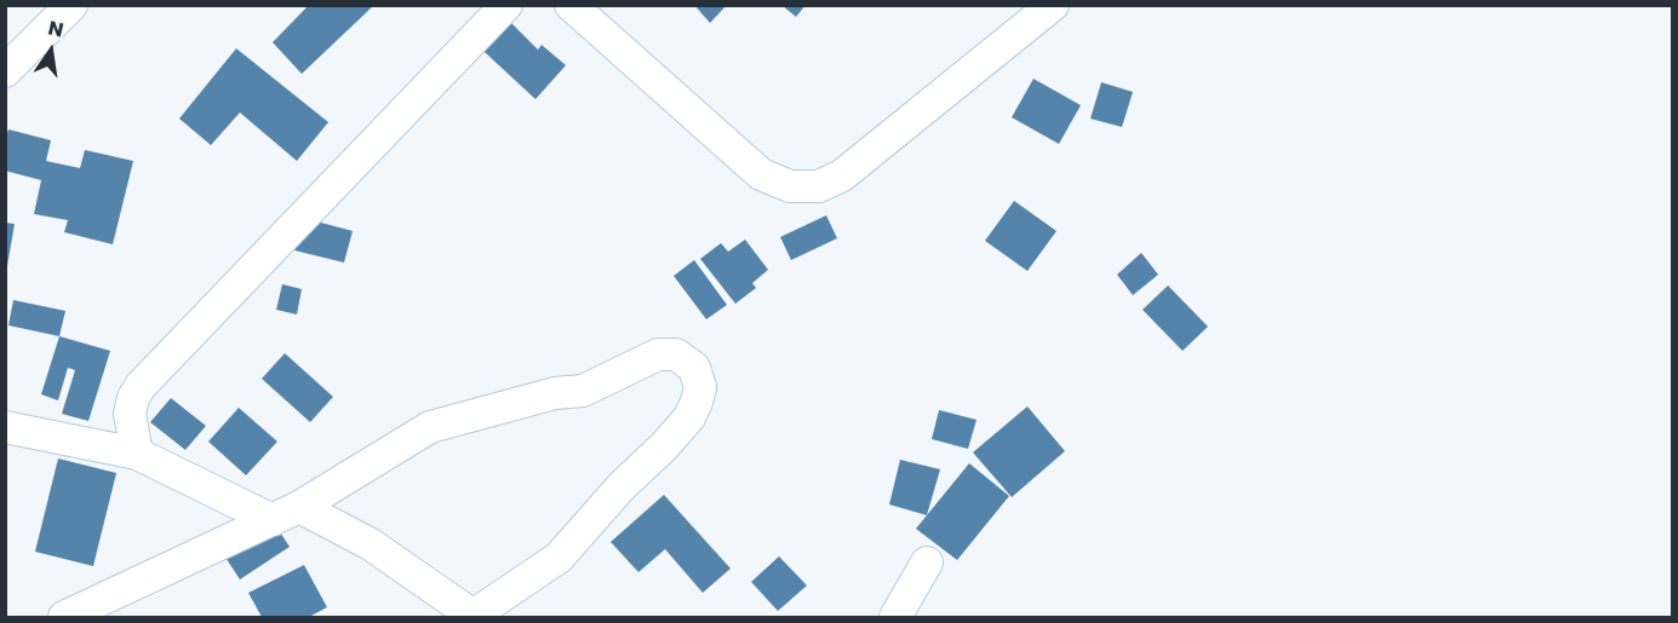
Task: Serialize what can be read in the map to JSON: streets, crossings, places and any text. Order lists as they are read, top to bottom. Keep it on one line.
{"north":"top"}
